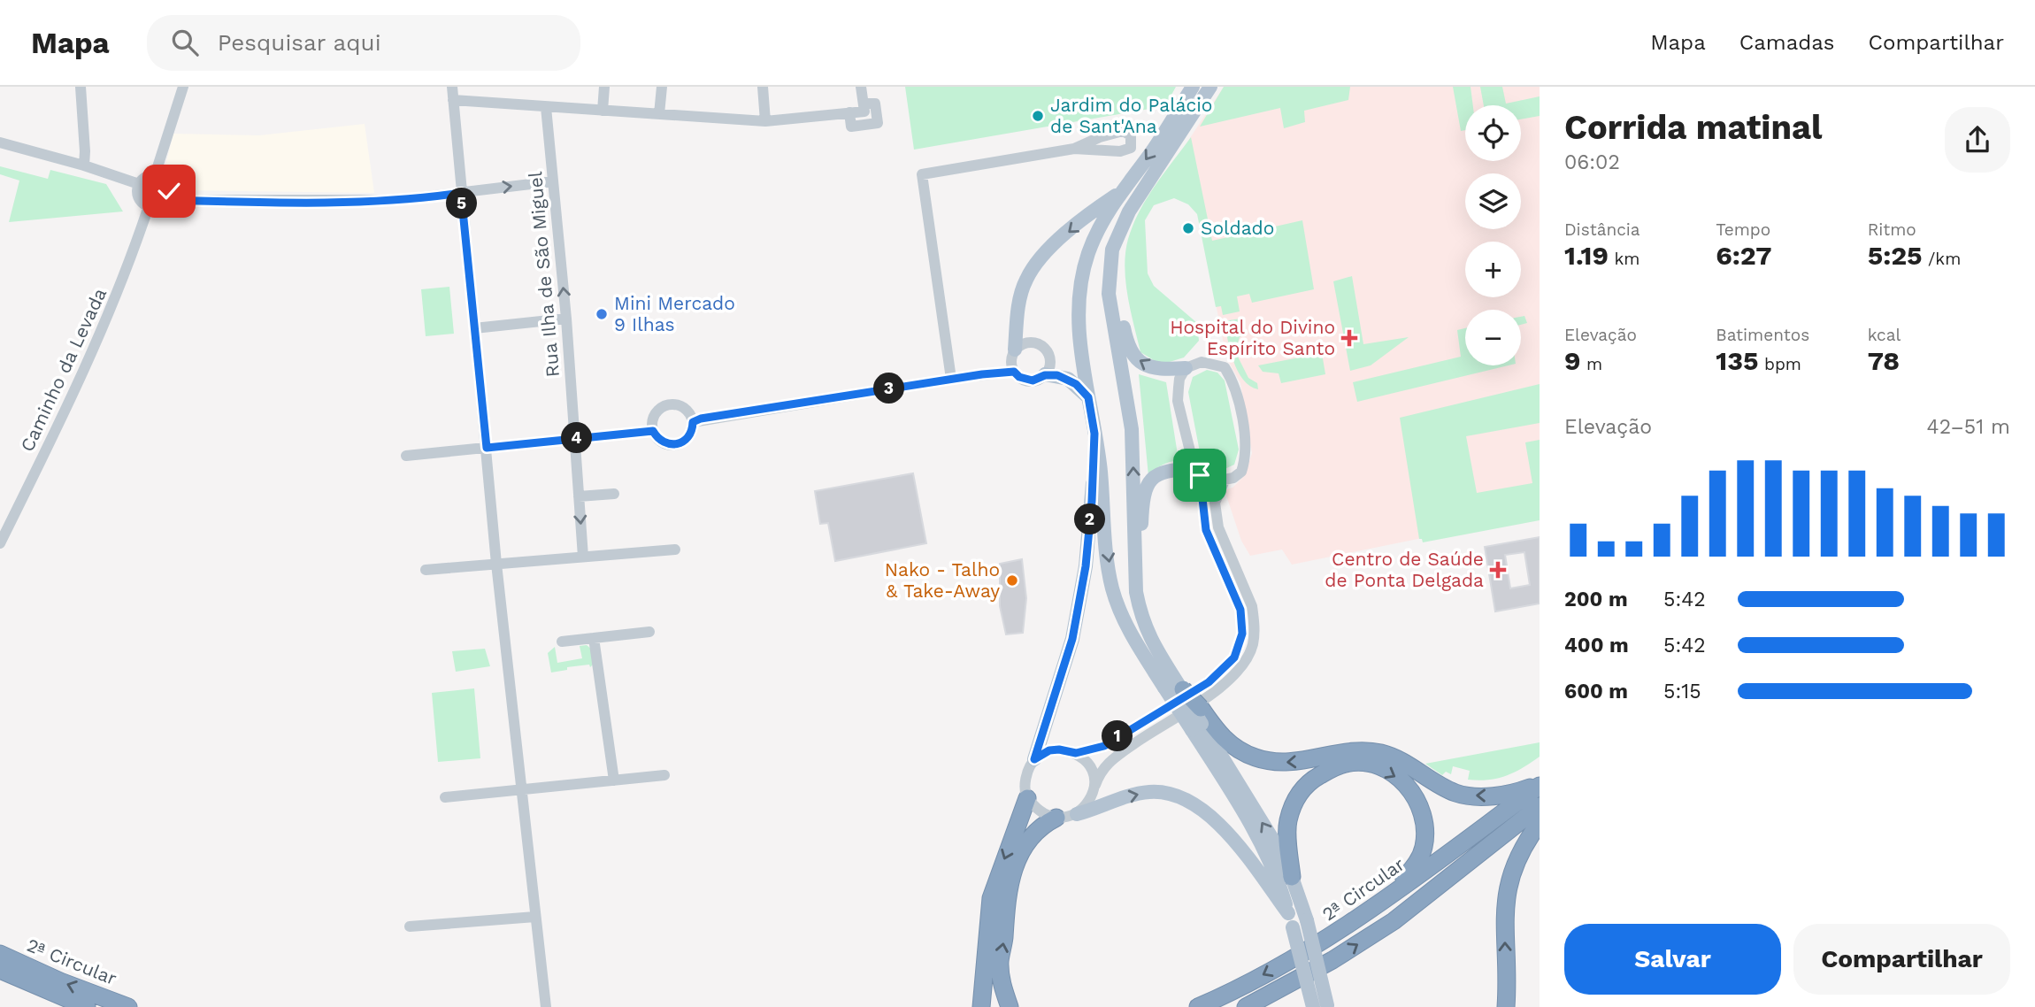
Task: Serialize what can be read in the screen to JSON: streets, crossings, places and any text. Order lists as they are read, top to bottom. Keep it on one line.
{"streets":{"highway":["2ª Circular"],"street":["Rua Ilha de São Miguel","Caminho da Levada"]},"one_way":["2ª Circular"],"places":{"other":["Jardim do Palácio de Sant'Ana","Soldado","Mini Mercado 9 Ilhas","Nako - Talho & Take-Away"],"health":["Hospital do Divino Espírito Santo","Centro de Saúde de Ponta Delgada"]},"page":{"header":"Mapa","search":"Pesquisar aqui","nav":["Mapa","Camadas","Compartilhar"],"heading":["Corrida matinal","06:02"],"map_buttons":["+","−"],"pins":["5","3","4","2","1"],"stats":[["Distância","1.19 km"],["Tempo","6:27"],["Ritmo","5:25 /km"],["Elevação","9 m"],["Batimentos","135 bpm"],["kcal","78"]],"chart":["Elevação","42–51 m"],"list":[{"name":"200 m","note":"5:42"},{"name":"400 m","note":"5:42"},{"name":"600 m","note":"5:15"}],"buttons":["Salvar","Compartilhar"]}}
